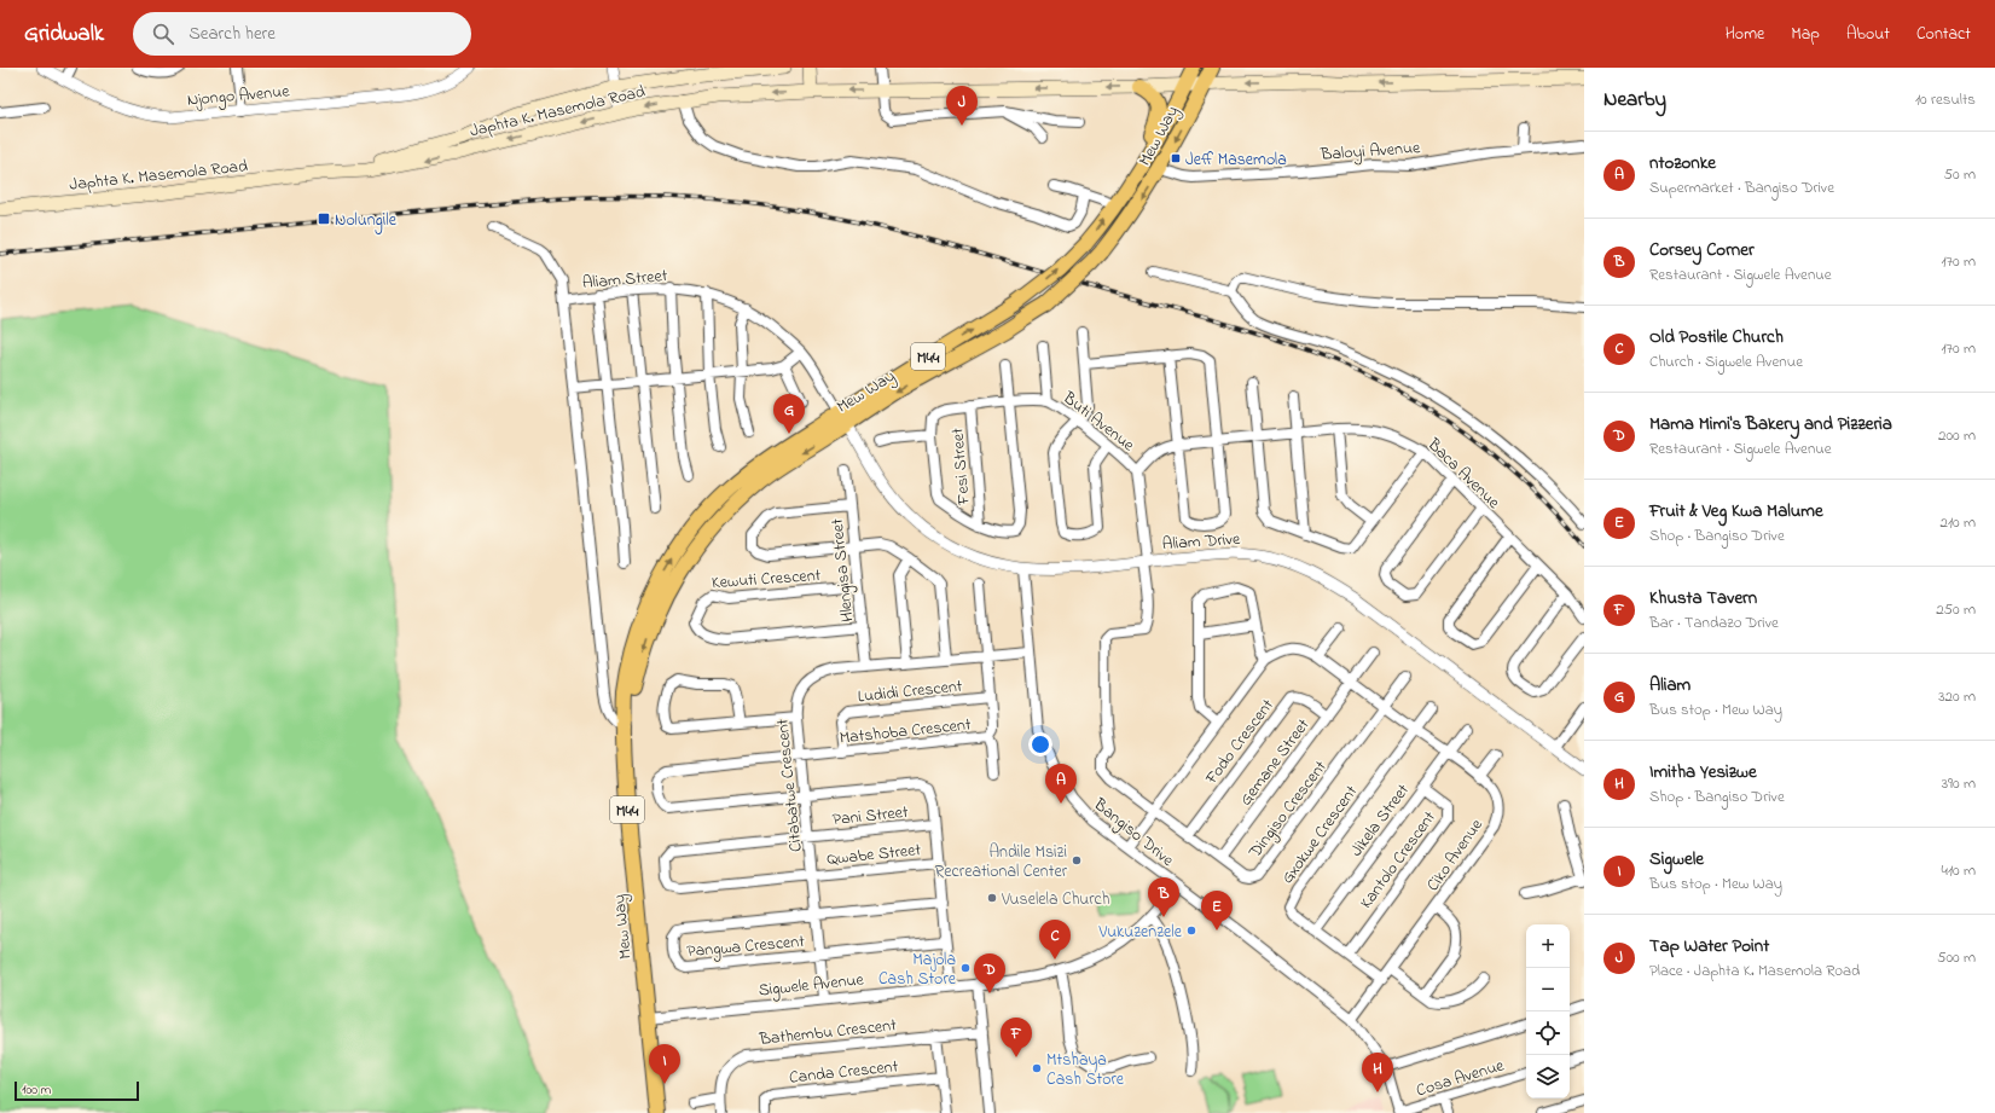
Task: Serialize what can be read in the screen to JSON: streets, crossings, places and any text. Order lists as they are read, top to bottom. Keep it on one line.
{"streets":{"main road":["Japhta K. Masemola Road","Mew Way","M44"],"street":["Njongo Avenue","Baloyi Avenue","Aliam Street","Buti Avenue","Fesi Street","Baca Avenue","Aliam Drive","Hlengisa Street","Kewuti Crescent","Ludidi Crescent","Matshoba Crescent","Fodo Crescent","Gemane Street","Citabatwe Crescent","Dingiso Crescent","Pani Street","Jikela Street","Bangiso Drive","Gxokwe Crescent","Qwabe Street","Ciko Avenue","Kantolo Crescent","Pangwa Crescent","Sigwele Avenue","Bathembu Crescent","Canda Crescent","Cosa Avenue"]},"crossings":[["Japhta K. Masemola Road","Mew Way"],["Mew Way","Baloyi Avenue"],["Mew Way","Aliam Street"],["Mew Way","Aliam Drive"],["Mew Way","Sigwele Avenue"],["Aliam Street","Aliam Drive"],["Buti Avenue","Fesi Street"],["Buti Avenue","Baca Avenue"],["Aliam Drive","Bangiso Drive"],["Hlengisa Street","Kewuti Crescent"],["Hlengisa Street","Citabatwe Crescent"],["Ludidi Crescent","Matshoba Crescent"],["Matshoba Crescent","Citabatwe Crescent"],["Fodo Crescent","Gemane Street"],["Fodo Crescent","Dingiso Crescent"],["Gemane Street","Dingiso Crescent"],["Gemane Street","Ciko Avenue"],["Citabatwe Crescent","Pani Street"],["Citabatwe Crescent","Bangiso Drive"],["Citabatwe Crescent","Qwabe Street"],["Citabatwe Crescent","Pangwa Crescent"],["Citabatwe Crescent","Sigwele Avenue"],["Dingiso Crescent","Ciko Avenue"],["Pani Street","Qwabe Street"],["Jikela Street","Gxokwe Crescent"],["Jikela Street","Ciko Avenue"],["Jikela Street","Kantolo Crescent"],["Bangiso Drive","Ciko Avenue"],["Bangiso Drive","Sigwele Avenue"],["Bangiso Drive","Cosa Avenue"],["Gxokwe Crescent","Ciko Avenue"],["Gxokwe Crescent","Kantolo Crescent"]],"places":{"transit":["Jeff Masemola","Nolungile"],"other":["Andile Msizi Recreational Center","Vuselela Church","Vukuzenzele","Majola Cash Store","Mtshaya Cash Store"]},"scale_bar":"100 m","page":{"header":"Gridwalk","search":"Search here","nav":["Home","Map","About","Contact"],"heading":["Nearby","10 results"],"pins":["J","G","A","B","E","C","D","F","I","H"],"list":[{"mark":"A","name":"ntozonke","note":"Supermarket · Bangiso Drive","value":"50 m"},{"mark":"B","name":"Corsey Corner","note":"Restaurant · Sigwele Avenue","value":"170 m"},{"mark":"C","name":"Old Postile Church","note":"Church · Sigwele Avenue","value":"170 m"},{"mark":"D","name":"Mama Mimi's Bakery and Pizzeria","note":"Restaurant · Sigwele Avenue","value":"200 m"},{"mark":"E","name":"Fruit & Veg Kwa Malume","note":"Shop · Bangiso Drive","value":"210 m"},{"mark":"F","name":"Khusta Tavern","note":"Bar · Tandazo Drive","value":"250 m"},{"mark":"G","name":"Aliam","note":"Bus stop · Mew Way","value":"320 m"},{"mark":"H","name":"Imitha Yesizwe","note":"Shop · Bangiso Drive","value":"390 m"},{"mark":"I","name":"Sigwele","note":"Bus stop · Mew Way","value":"410 m"},{"mark":"J","name":"Tap Water Point","note":"Place · Japhta K. Masemola Road","value":"500 m"}],"map_buttons":["+","−"],"scale":"100 m"}}
